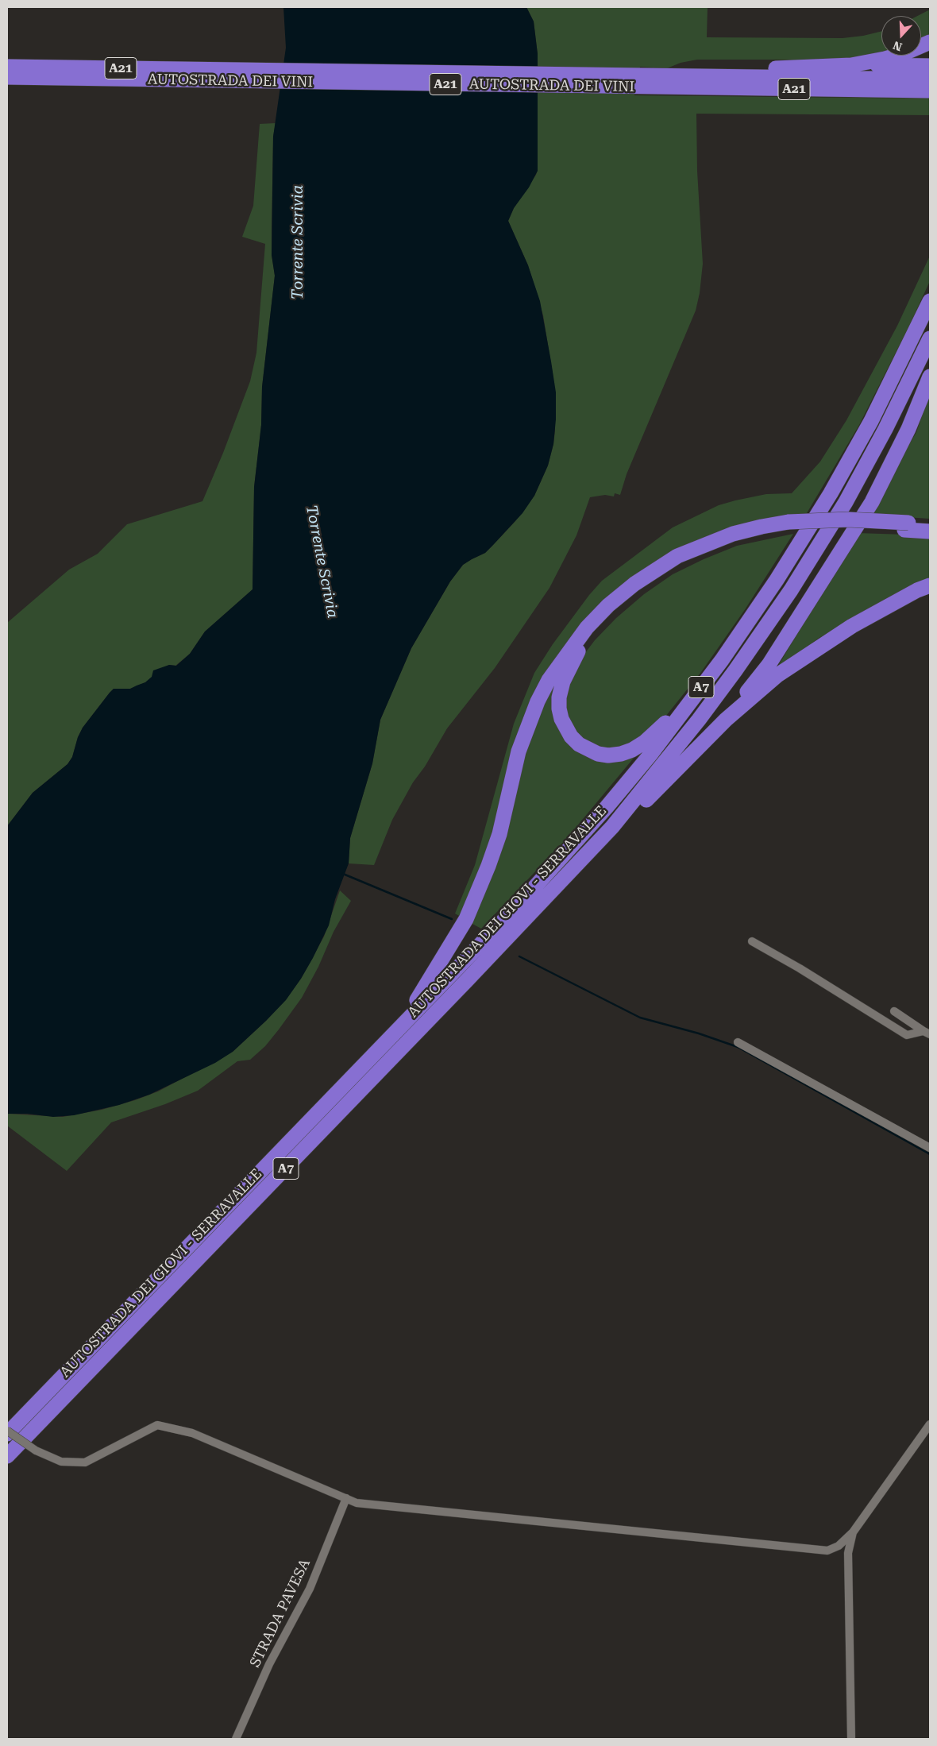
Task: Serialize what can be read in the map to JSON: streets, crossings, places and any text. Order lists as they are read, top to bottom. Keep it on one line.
{"streets":{"highway":["A21","AUTOSTRADA DEI VINI","A7","AUTOSTRADA DEI GIOVI - SERRAVALLE"],"street":["STRADA PAVESA"]},"water":["Torrente Scrivia"],"north":"bottom"}
